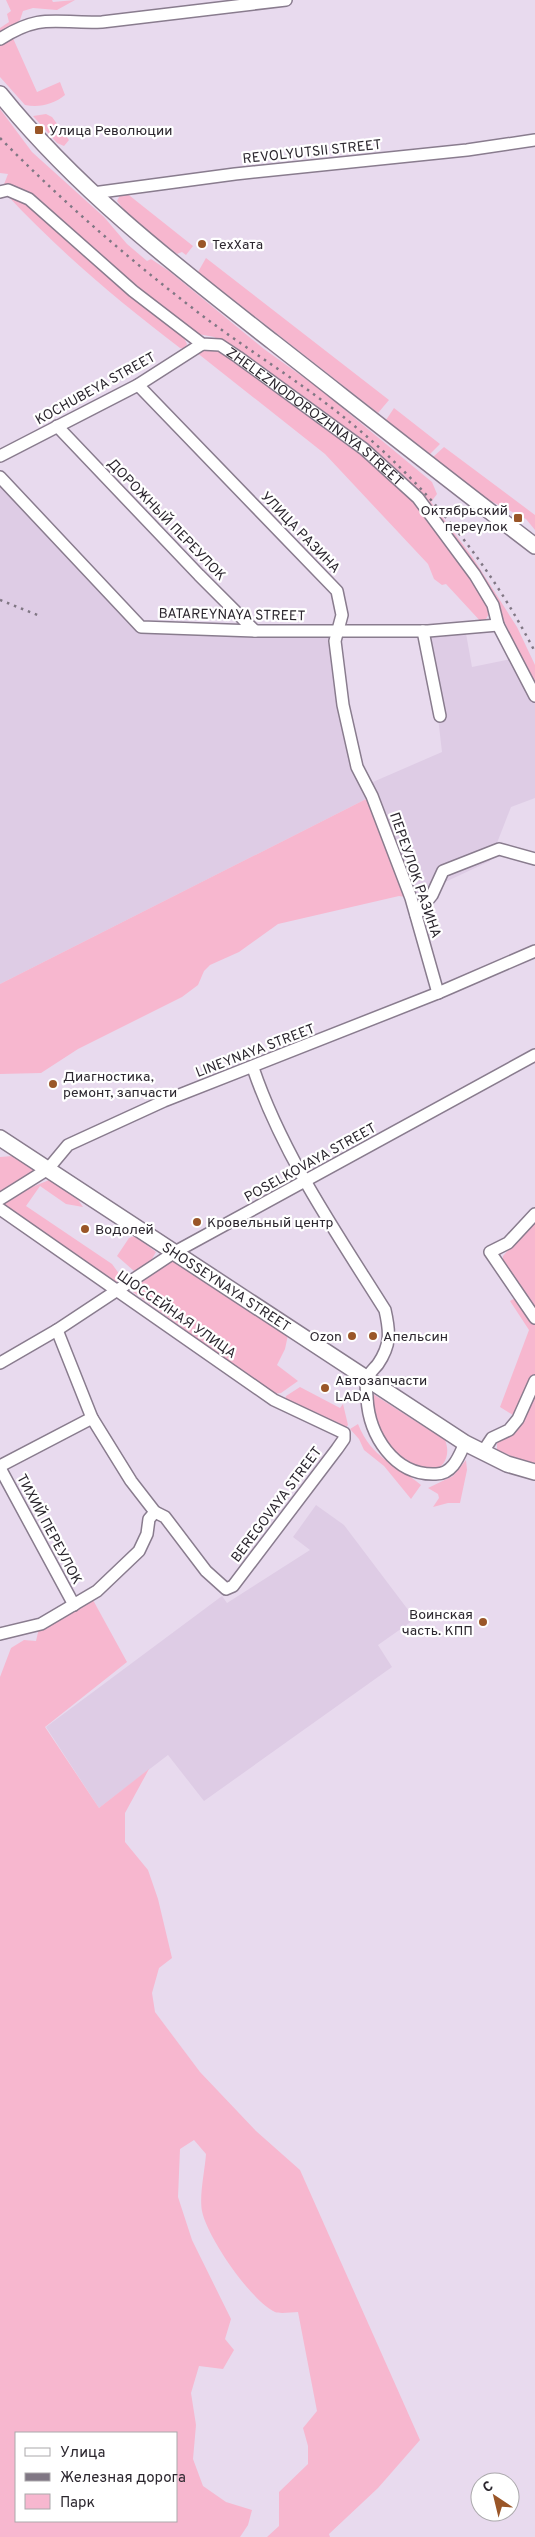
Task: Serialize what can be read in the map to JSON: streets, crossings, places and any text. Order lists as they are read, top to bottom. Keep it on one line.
{"streets":{"main road":["SHOSSEYNAYA STREET"],"street":["REVOLYUTSII STREET","KOCHUBEYA STREET","ZHELEZNODOROZHNAYA STREET","ДОРОЖНЫЙ ПЕРЕУЛОК","УЛИЦА РАЗИНА","BATAREYNAYA STREET","ПЕРЕУЛОК РАЗИНА","LINEYNAYA STREET","POSELKOVAYA STREET","ШОССЕЙНАЯ УЛИЦА","BEREGOVAYA STREET","ТИХИЙ ПЕРЕУЛОК"]},"crossings":[["KOCHUBEYA STREET","ZHELEZNODOROZHNAYA STREET"],["KOCHUBEYA STREET","ДОРОЖНЫЙ ПЕРЕУЛОК"],["KOCHUBEYA STREET","УЛИЦА РАЗИНА"],["ZHELEZNODOROZHNAYA STREET","BATAREYNAYA STREET"],["ДОРОЖНЫЙ ПЕРЕУЛОК","BATAREYNAYA STREET"],["УЛИЦА РАЗИНА","BATAREYNAYA STREET"],["УЛИЦА РАЗИНА","ПЕРЕУЛОК РАЗИНА"],["ПЕРЕУЛОК РАЗИНА","LINEYNAYA STREET"],["LINEYNAYA STREET","SHOSSEYNAYA STREET"],["POSELKOVAYA STREET","SHOSSEYNAYA STREET"],["POSELKOVAYA STREET","ШОССЕЙНАЯ УЛИЦА"],["ШОССЕЙНАЯ УЛИЦА","BEREGOVAYA STREET"]],"places":{"transit":["Улица Революции","Октябрьский переулок"],"other":["ТехХата","Диагностика, ремонт, запчасти","Кровельный центр","Водолей","Ozon","Апельсин","Автозапчасти LADA","Воинская часть. КПП"]},"legend":["Улица","Железная дорога","Парк"],"north":"top left"}
